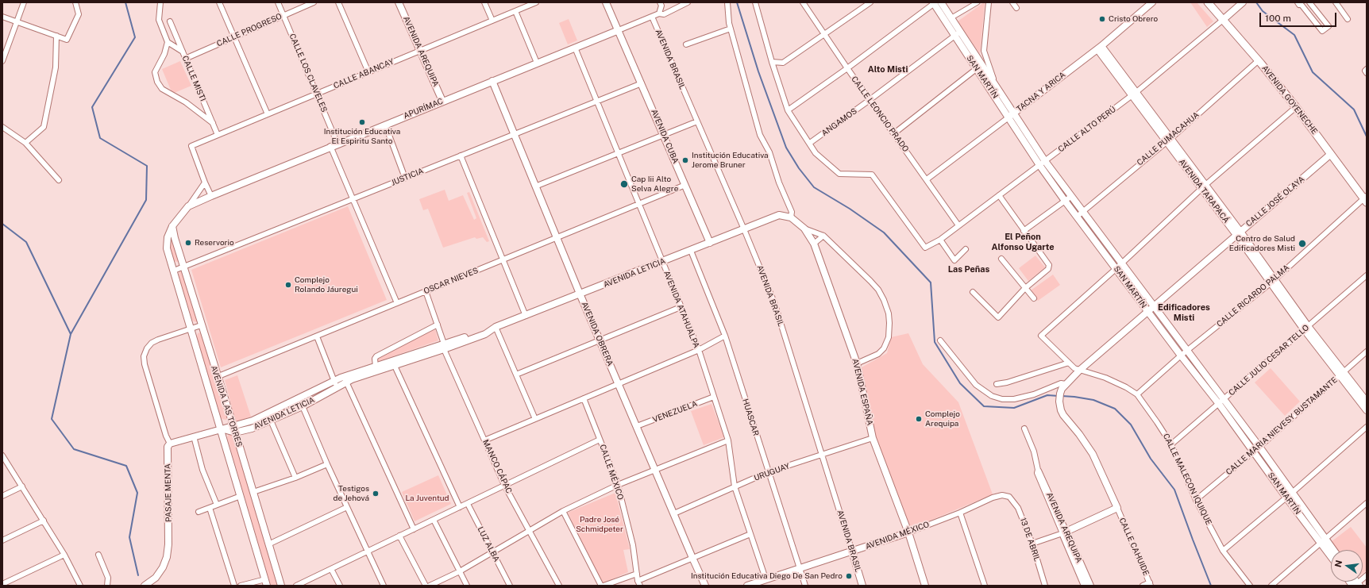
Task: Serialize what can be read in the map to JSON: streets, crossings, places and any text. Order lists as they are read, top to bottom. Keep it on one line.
{"streets":{"main road":["AVENIDA GOYENECHE"],"street":["CALLE PROGRESO","AVENIDA AREQUIPA","AVENIDA BRASIL","CALLE LOS CLAVELES","CALLE ABANCAY","SAN MARTÍN","CALLE MISTI","TACNA Y ARICA","APURÍMAC","CALLE LEONCIO PRADO","ANGAMOS","CALLE ALTO PERÚ","AVENIDA CUBA","CALLE PUMACAHUA","JUSTICIA","AVENIDA TARAPACÁ","CALLE JOSÉ OLAYA","AVENIDA LETICIA","OSCAR NIEVES","CALLE RICARDO PALMA","AVENIDA ATAHUALPA","AVENIDA OBRERA","CALLE JULIO CESAR TELLO","AVENIDA ESPAÑA","AVENIDA LAS TORRES","VENEZUELA","HUASCAR","CALLE MARIA NIEVESY BUSTAMANTE","MANCO CÁPAC","CALLE MÉXICO","URUGUAY","CALLE MALECON IQUIQUE","PASAJE MENTA","AVENIDA MÉXICO","13 DE ABRIL","LUZ ALBA","CALLE CAHUIDE"]},"crossings":[["CALLE PROGRESO","CALLE LOS CLAVELES"],["CALLE PROGRESO","CALLE MISTI"],["AVENIDA AREQUIPA","CALLE ABANCAY"],["AVENIDA AREQUIPA","APURÍMAC"],["AVENIDA BRASIL","APURÍMAC"],["AVENIDA BRASIL","AVENIDA LETICIA"],["AVENIDA BRASIL","URUGUAY"],["AVENIDA BRASIL","AVENIDA MÉXICO"],["CALLE LOS CLAVELES","CALLE ABANCAY"],["CALLE LOS CLAVELES","APURÍMAC"],["CALLE ABANCAY","CALLE MISTI"],["SAN MARTÍN","TACNA Y ARICA"],["SAN MARTÍN","ANGAMOS"],["SAN MARTÍN","CALLE ALTO PERÚ"],["SAN MARTÍN","CALLE PUMACAHUA"],["SAN MARTÍN","CALLE JOSÉ OLAYA"],["SAN MARTÍN","CALLE RICARDO PALMA"],["SAN MARTÍN","CALLE JULIO CESAR TELLO"],["SAN MARTÍN","CALLE MARIA NIEVESY BUSTAMANTE"],["TACNA Y ARICA","CALLE LEONCIO PRADO"],["TACNA Y ARICA","AVENIDA TARAPACÁ"],["AVENIDA GOYENECHE","CALLE ALTO PERÚ"],["AVENIDA GOYENECHE","CALLE PUMACAHUA"],["AVENIDA GOYENECHE","CALLE JOSÉ OLAYA"],["AVENIDA GOYENECHE","CALLE RICARDO PALMA"],["APURÍMAC","AVENIDA CUBA"],["APURÍMAC","AVENIDA ATAHUALPA"],["APURÍMAC","AVENIDA OBRERA"],["APURÍMAC","AVENIDA LAS TORRES"],["CALLE LEONCIO PRADO","ANGAMOS"],["CALLE LEONCIO PRADO","CALLE ALTO PERÚ"],["ANGAMOS","CALLE ALTO PERÚ"],["CALLE ALTO PERÚ","AVENIDA TARAPACÁ"],["AVENIDA CUBA","JUSTICIA"],["AVENIDA CUBA","AVENIDA LETICIA"],["AVENIDA CUBA","OSCAR NIEVES"],["CALLE PUMACAHUA","AVENIDA TARAPACÁ"],["JUSTICIA","AVENIDA ATAHUALPA"],["JUSTICIA","AVENIDA OBRERA"],["JUSTICIA","AVENIDA LAS TORRES"],["AVENIDA TARAPACÁ","CALLE JOSÉ OLAYA"],["AVENIDA TARAPACÁ","CALLE RICARDO PALMA"],["AVENIDA TARAPACÁ","CALLE JULIO CESAR TELLO"],["AVENIDA TARAPACÁ","CALLE MARIA NIEVESY BUSTAMANTE"],["CALLE JOSÉ OLAYA","CALLE MALECON IQUIQUE"],["CALLE JOSÉ OLAYA","CALLE CAHUIDE"],["AVENIDA LETICIA","AVENIDA ATAHUALPA"],["AVENIDA LETICIA","AVENIDA OBRERA"],["AVENIDA LETICIA","AVENIDA ESPAÑA"],["AVENIDA LETICIA","AVENIDA LAS TORRES"],["AVENIDA LETICIA","HUASCAR"],["AVENIDA LETICIA","MANCO CÁPAC"],["OSCAR NIEVES","AVENIDA ATAHUALPA"],["OSCAR NIEVES","AVENIDA OBRERA"],["OSCAR NIEVES","AVENIDA LAS TORRES"],["OSCAR NIEVES","MANCO CÁPAC"],["CALLE RICARDO PALMA","CALLE MALECON IQUIQUE"],["AVENIDA ATAHUALPA","VENEZUELA"],["AVENIDA ATAHUALPA","URUGUAY"],["AVENIDA ATAHUALPA","AVENIDA MÉXICO"],["AVENIDA OBRERA","VENEZUELA"],["AVENIDA OBRERA","URUGUAY"],["CALLE JULIO CESAR TELLO","CALLE MALECON IQUIQUE"],["AVENIDA ESPAÑA","URUGUAY"],["AVENIDA ESPAÑA","AVENIDA MÉXICO"],["HUASCAR","URUGUAY"],["HUASCAR","AVENIDA MÉXICO"],["CALLE MARIA NIEVESY BUSTAMANTE","CALLE MALECON IQUIQUE"],["AVENIDA MÉXICO","13 DE ABRIL"]],"districts":["Alto Misti","El Peñon Alfonso Ugarte","Las Peñas","Edificadores Misti"],"parks":["La Juventud","Padre José Schmidpeter"],"places":["Cristo Obrero","Institución Educativa El Espiritu Santo","Institución Educativa Jerome Bruner","Cap Iii Alto Selva Alegre","Reservorio","Centro de Salud Edificadores Misti","Complejo Rolando Jáuregui","Complejo Arequipa","Testigos de Jehová","Institución Educativa Diego De San Pedro"],"scale_bar":"100 m","north":"left"}
